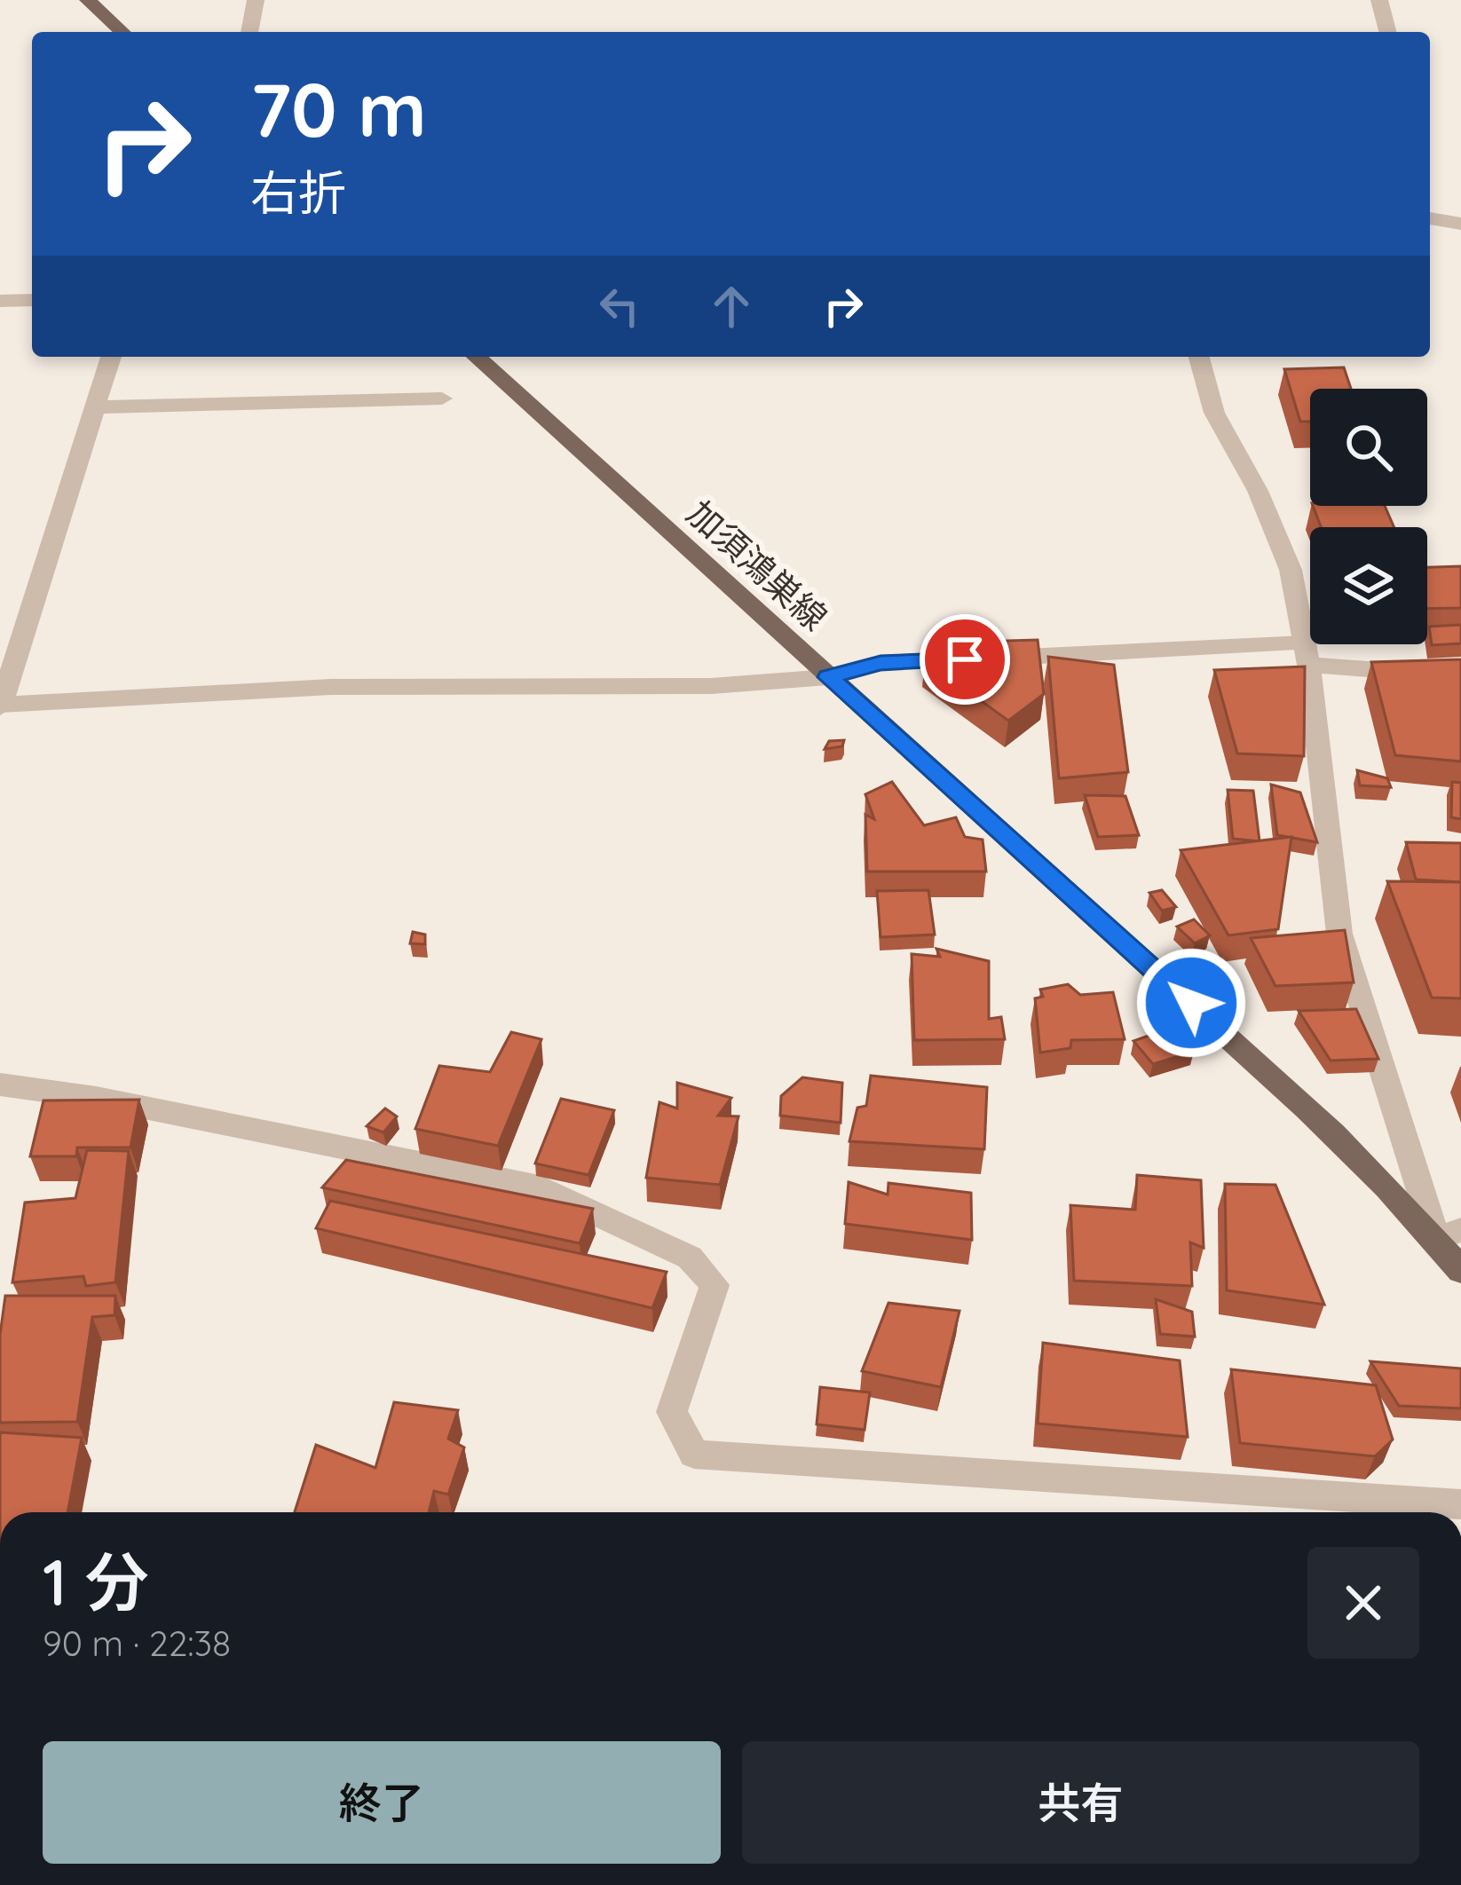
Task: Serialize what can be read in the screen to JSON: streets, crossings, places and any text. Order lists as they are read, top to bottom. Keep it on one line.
{"streets":{"main road":["加須鴻巣線"]},"page":{"turn":["70 m","右折"],"heading":["1 分","90 m · 22:38"],"buttons":["終了","共有"]}}
